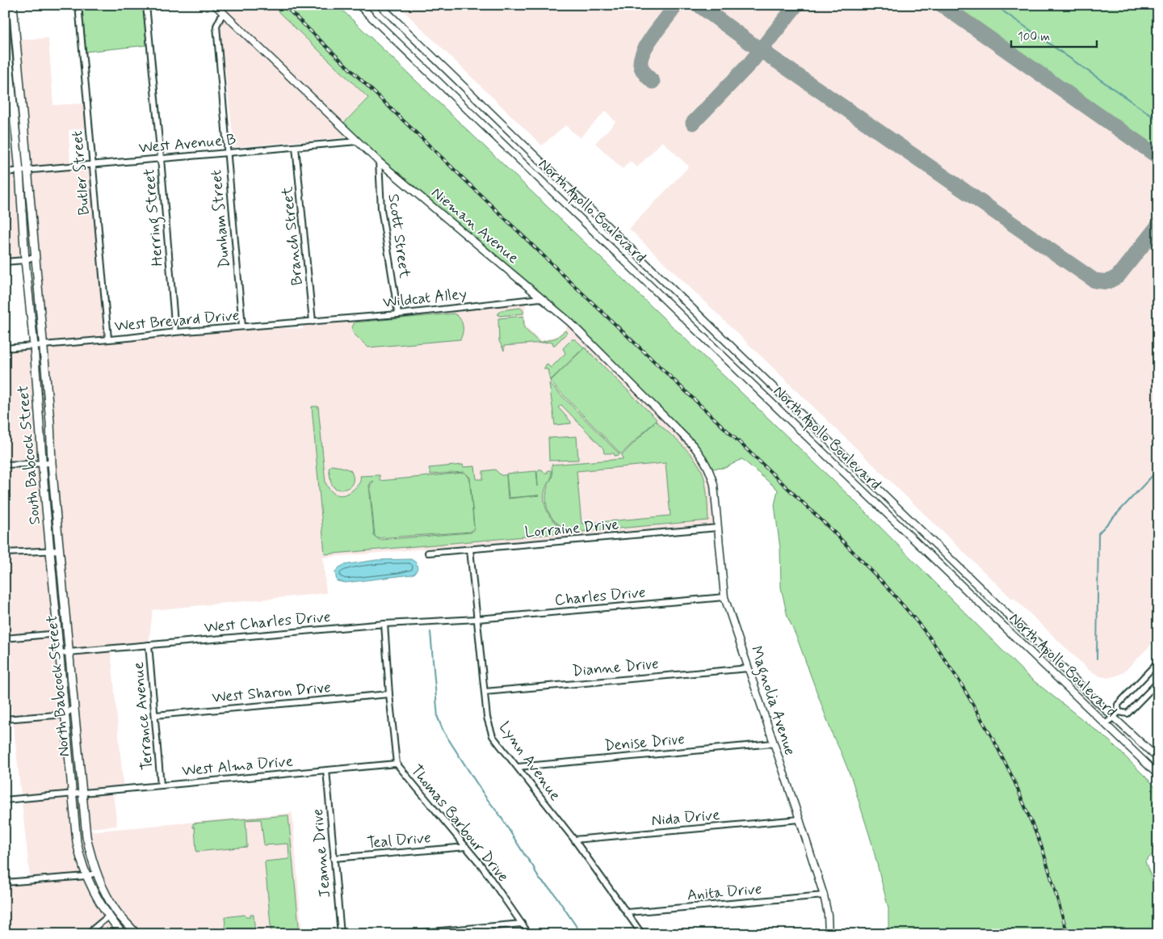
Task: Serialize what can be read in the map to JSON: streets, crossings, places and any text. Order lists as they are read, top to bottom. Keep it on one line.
{"streets":{"main road":["South Babcock Street","North Babcock Street"],"street":["West Avenue B","Butler Street","North Apollo Boulevard","Herring Street","Dunham Street","Nieman Avenue","Branch Street","Scott Street","Wildcat Alley","West Brevard Drive","Lorraine Drive","Charles Drive","West Charles Drive","Dianne Drive","West Sharon Drive","Magnolia Avenue","Terrance Avenue","Denise Drive","Lynn Avenue","West Alma Drive","Nida Drive","Thomas Barbour Drive","Teal Drive","Jeanne Drive","Anita Drive"]},"crossings":[["West Avenue B","Butler Street"],["West Avenue B","Herring Street"],["West Avenue B","Dunham Street"],["West Avenue B","Nieman Avenue"],["West Avenue B","Branch Street"],["West Avenue B","South Babcock Street"],["Butler Street","West Brevard Drive"],["Herring Street","West Brevard Drive"],["Dunham Street","Nieman Avenue"],["Dunham Street","West Brevard Drive"],["Nieman Avenue","Scott Street"],["Nieman Avenue","Wildcat Alley"],["Nieman Avenue","Magnolia Avenue"],["Branch Street","Wildcat Alley"],["Branch Street","West Brevard Drive"],["Scott Street","Wildcat Alley"],["Wildcat Alley","West Brevard Drive"],["West Brevard Drive","South Babcock Street"],["South Babcock Street","West Charles Drive"],["South Babcock Street","North Babcock Street"],["Lorraine Drive","Magnolia Avenue"],["Lorraine Drive","Lynn Avenue"],["Charles Drive","West Charles Drive"],["Charles Drive","Magnolia Avenue"],["Charles Drive","Lynn Avenue"],["West Charles Drive","North Babcock Street"],["West Charles Drive","Terrance Avenue"],["West Charles Drive","Lynn Avenue"],["West Charles Drive","Thomas Barbour Drive"],["Dianne Drive","Magnolia Avenue"],["Dianne Drive","Lynn Avenue"],["North Babcock Street","West Alma Drive"],["West Sharon Drive","Terrance Avenue"],["West Sharon Drive","Thomas Barbour Drive"],["Magnolia Avenue","Denise Drive"],["Magnolia Avenue","Nida Drive"],["Magnolia Avenue","Anita Drive"],["Terrance Avenue","West Alma Drive"],["Denise Drive","Lynn Avenue"],["Lynn Avenue","Nida Drive"],["Lynn Avenue","Anita Drive"],["West Alma Drive","Thomas Barbour Drive"],["West Alma Drive","Jeanne Drive"],["Thomas Barbour Drive","Teal Drive"],["Teal Drive","Jeanne Drive"]],"scale_bar":"100 m"}
